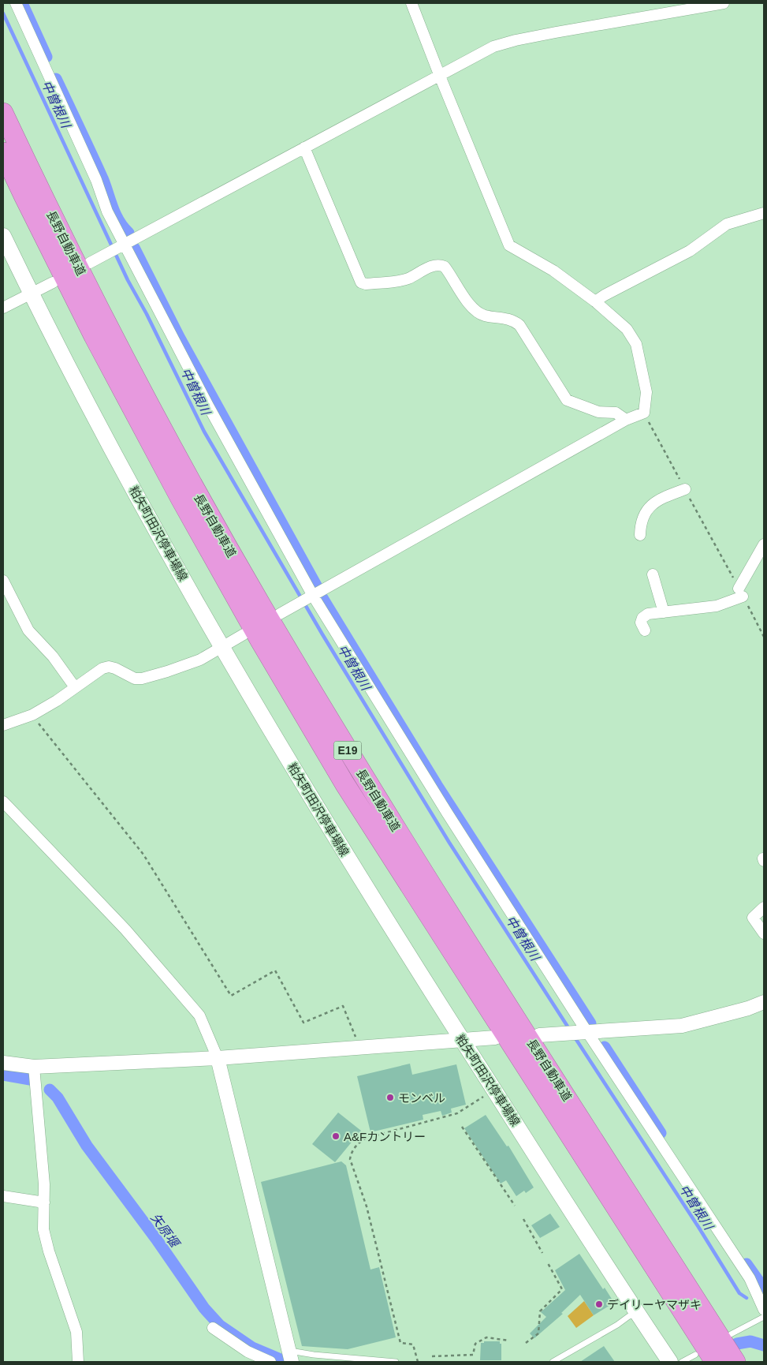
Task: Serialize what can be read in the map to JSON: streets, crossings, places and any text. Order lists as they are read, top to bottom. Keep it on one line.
{"streets":{"highway":["長野自動車道","E19"],"main road":["粕矢町田沢停車場線"]},"water":["中曽根川","矢原堰"],"places":["モンベル","A&Fカントリー","デイリーヤマザキ"]}
